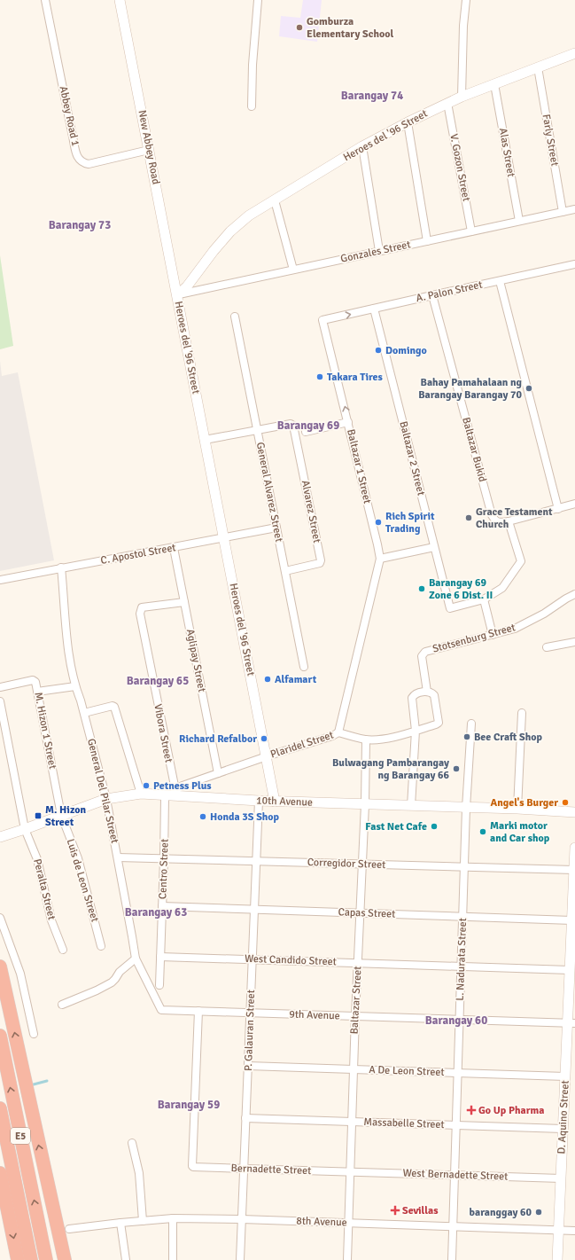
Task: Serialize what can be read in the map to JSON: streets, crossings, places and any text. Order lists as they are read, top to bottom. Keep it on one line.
{"streets":{"highway":["E5"],"street":["Abbey Road 1","Heroes del '96 Street","Farly Street","New Abbey Road","Alas Street","V. Gozon Street","Gonzales Street","A. Palon Street","Baltazar Bukid","Baltazar 2 Street","Baltazar 1 Street","General Alvarez Street","Alvarez Street","C. Apostol Street","Stotsenburg Street","Aglipay Street","M. Hizon 1 Street","Vibora Street","Plaridel Street","General Del Pilar Street","10th Avenue","Corregidor Street","Centro Street","Luis de Leon Street","Peralta Street","Capas Street","L. Nadurata Street","West Candido Street","Baltazar Street","9th Avenue","P. Galauran Street","A De Leon Street","D. Aquino Street","Massabelle Street","Bernadette Street","West Bernadette Street","8th Avenue"]},"crossings":[["Abbey Road 1","New Abbey Road"],["Heroes del '96 Street","Farly Street"],["Heroes del '96 Street","New Abbey Road"],["Heroes del '96 Street","Alas Street"],["Heroes del '96 Street","V. Gozon Street"],["Heroes del '96 Street","Gonzales Street"],["Heroes del '96 Street","C. Apostol Street"],["Heroes del '96 Street","Plaridel Street"],["Heroes del '96 Street","10th Avenue"],["Farly Street","Gonzales Street"],["New Abbey Road","Gonzales Street"],["Alas Street","Gonzales Street"],["V. Gozon Street","Gonzales Street"],["A. Palon Street","Baltazar Bukid"],["A. Palon Street","Baltazar 2 Street"],["A. Palon Street","Baltazar 1 Street"],["Baltazar 1 Street","Plaridel Street"],["General Alvarez Street","Alvarez Street"],["General Alvarez Street","C. Apostol Street"],["C. Apostol Street","Aglipay Street"],["C. Apostol Street","General Del Pilar Street"],["Stotsenburg Street","Plaridel Street"],["Aglipay Street","Vibora Street"],["Aglipay Street","Plaridel Street"],["M. Hizon 1 Street","10th Avenue"],["M. Hizon 1 Street","Luis de Leon Street"],["Vibora Street","Plaridel Street"],["Vibora Street","10th Avenue"],["Plaridel Street","10th Avenue"],["Plaridel Street","Baltazar Street"],["General Del Pilar Street","10th Avenue"],["General Del Pilar Street","Corregidor Street"],["General Del Pilar Street","9th Avenue"],["10th Avenue","Centro Street"],["10th Avenue","Luis de Leon Street"],["10th Avenue","Peralta Street"],["10th Avenue","L. Nadurata Street"],["10th Avenue","Baltazar Street"],["10th Avenue","P. Galauran Street"],["Corregidor Street","Centro Street"],["Corregidor Street","L. Nadurata Street"],["Corregidor Street","Baltazar Street"],["Corregidor Street","P. Galauran Street"],["Corregidor Street","D. Aquino Street"],["Centro Street","Capas Street"],["Centro Street","West Candido Street"],["Capas Street","L. Nadurata Street"],["Capas Street","Baltazar Street"],["Capas Street","P. Galauran Street"],["Capas Street","D. Aquino Street"],["L. Nadurata Street","West Candido Street"],["L. Nadurata Street","9th Avenue"],["L. Nadurata Street","A De Leon Street"],["L. Nadurata Street","Massabelle Street"],["L. Nadurata Street","West Bernadette Street"],["L. Nadurata Street","8th Avenue"],["West Candido Street","Baltazar Street"],["West Candido Street","P. Galauran Street"],["West Candido Street","D. Aquino Street"],["Baltazar Street","9th Avenue"],["Baltazar Street","A De Leon Street"],["Baltazar Street","Massabelle Street"],["Baltazar Street","Bernadette Street"],["Baltazar Street","West Bernadette Street"],["Baltazar Street","8th Avenue"],["9th Avenue","P. Galauran Street"],["9th Avenue","D. Aquino Street"],["9th Avenue","Bernadette Street"],["P. Galauran Street","A De Leon Street"],["P. Galauran Street","Massabelle Street"],["P. Galauran Street","Bernadette Street"],["P. Galauran Street","8th Avenue"],["A De Leon Street","D. Aquino Street"],["D. Aquino Street","Massabelle Street"],["D. Aquino Street","West Bernadette Street"],["D. Aquino Street","8th Avenue"],["Bernadette Street","West Bernadette Street"]],"districts":["Barangay 74","Barangay 73","Barangay 69","Barangay 65","Barangay 63","Barangay 60","Barangay 59"],"places":{"other":["Gomburza Elementary School","Domingo","Takara Tires","Bahay Pamahalaan ng Barangay Barangay 70","Grace Testament Church","Rich Spirit Trading","Barangay 69 Zone 6 Dist. II","Alfamart","Bee Craft Shop","Richard Refalbor","Bulwagang Pambarangay ng Barangay 66","Petness Plus","Angel's Burger","Honda 3S Shop","Fast Net Cafe","Marki motor and Car shop","baranggay 60"],"transit":["M. Hizon Street"],"health":["Go Up Pharma","Sevillas"]}}
